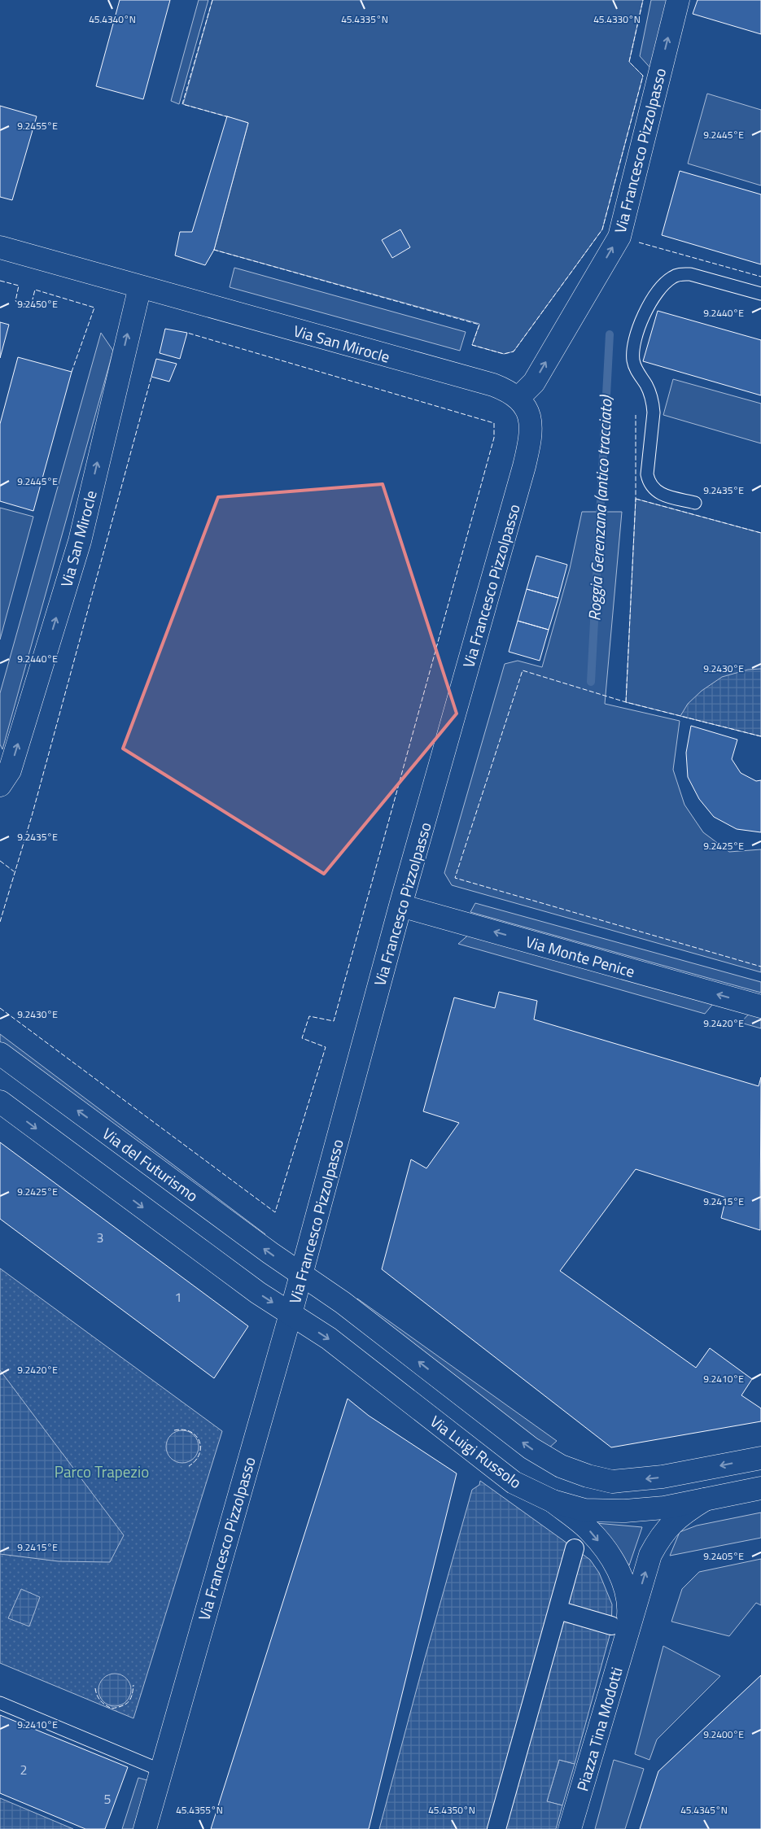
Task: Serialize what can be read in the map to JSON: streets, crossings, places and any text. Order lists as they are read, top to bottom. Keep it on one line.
{"streets":{"street":["Via Francesco Pizzolpasso","Via San Mirocle","Via Monte Penice","Via del Futurismo","Via Luigi Russolo","Piazza Tina Modotti"]},"crossings":[["Via Francesco Pizzolpasso","Via San Mirocle"],["Via Francesco Pizzolpasso","Via Monte Penice"],["Via Francesco Pizzolpasso","Via del Futurismo"],["Via Francesco Pizzolpasso","Via Luigi Russolo"],["Via Luigi Russolo","Piazza Tina Modotti"]],"one_way":["Via San Mirocle","Via Monte Penice"],"water":["Roggia Gerenzana (antico tracciato)"],"parks":["Parco Trapezio"],"house_numbers":["3","1","2","5"],"coordinates":["45.4330°N","45.4340°N","45.4335°N","9.2455°E","9.2445°E","9.2450°E","9.2440°E","9.2435°E","9.2430°E","9.2425°E","9.2420°E","9.2415°E","9.2410°E","9.2405°E","9.2400°E","45.4355°N","45.4350°N","45.4345°N"]}
